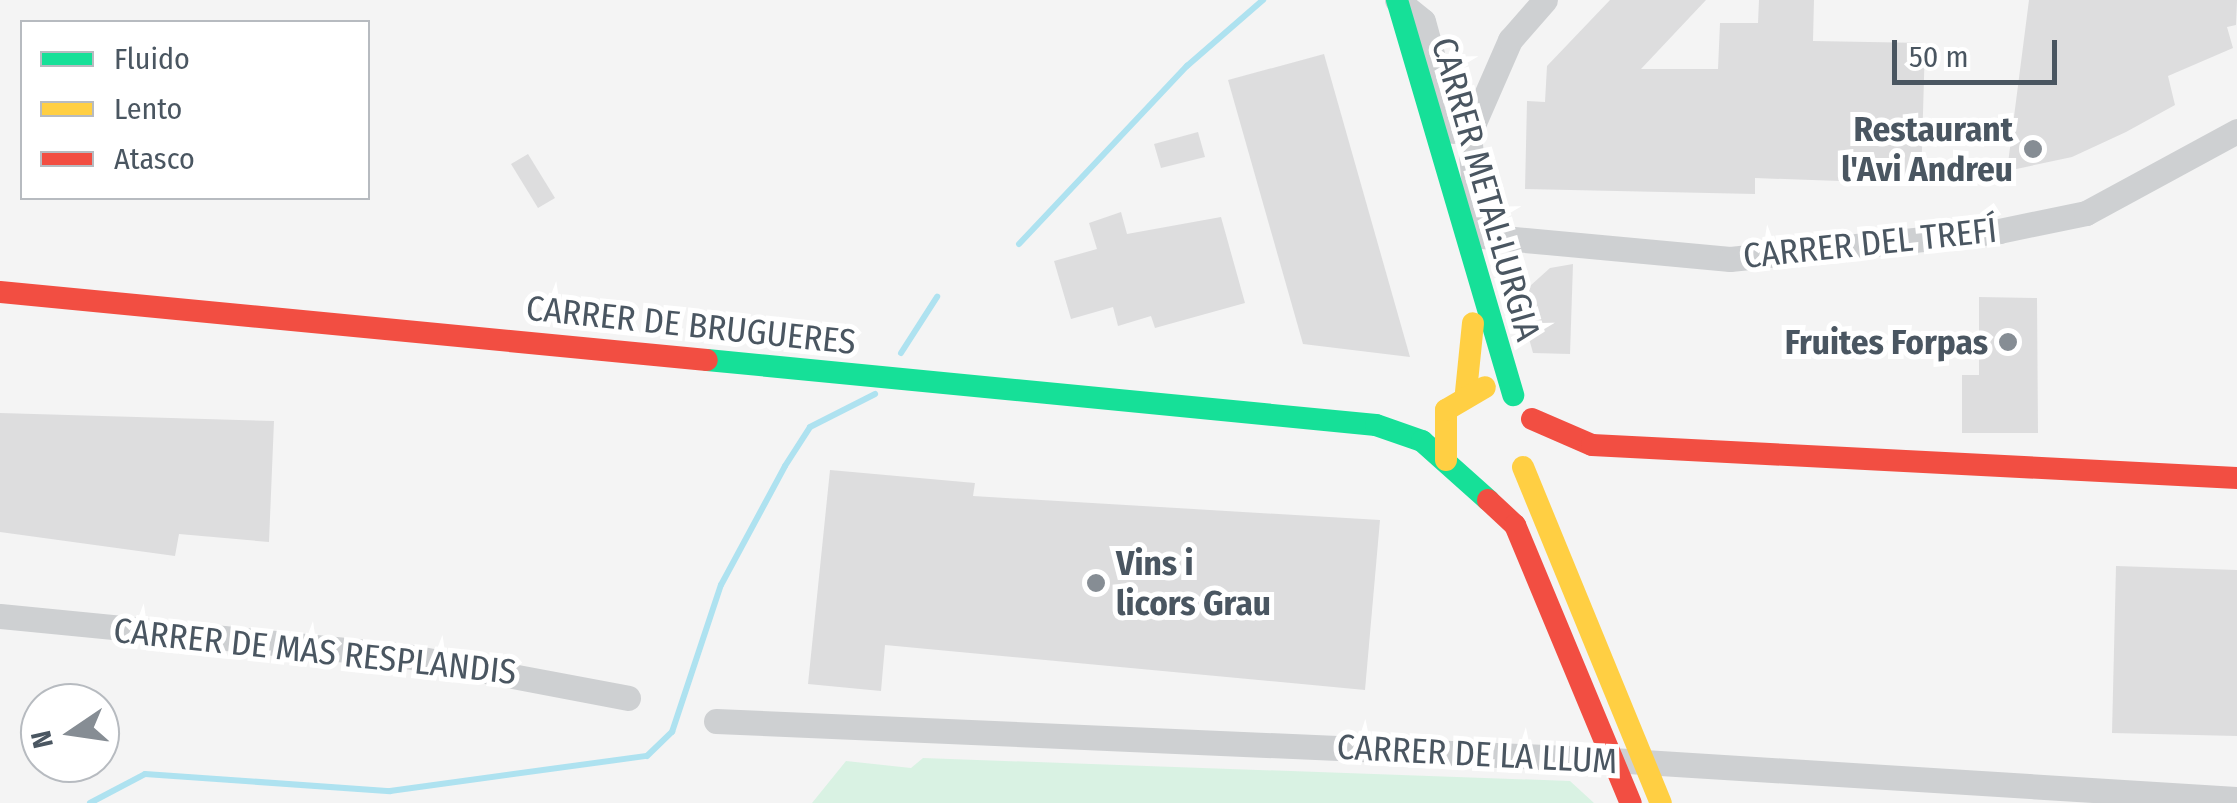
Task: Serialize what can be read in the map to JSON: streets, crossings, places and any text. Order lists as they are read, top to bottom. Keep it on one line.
{"streets":{"main road":["CARRER METAL·LURGIA","CARRER DE BRUGUERES"],"street":["CARRER DEL TREFÍ","CARRER DE MAS RESPLANDIS","CARRER DE LA LLUM"]},"places":["Restaurant l'Avi Andreu","Fruites Forpas","Vins i licors Grau"],"legend":["Fluido","Lento","Atasco"],"scale_bar":"50 m","north":"left"}
